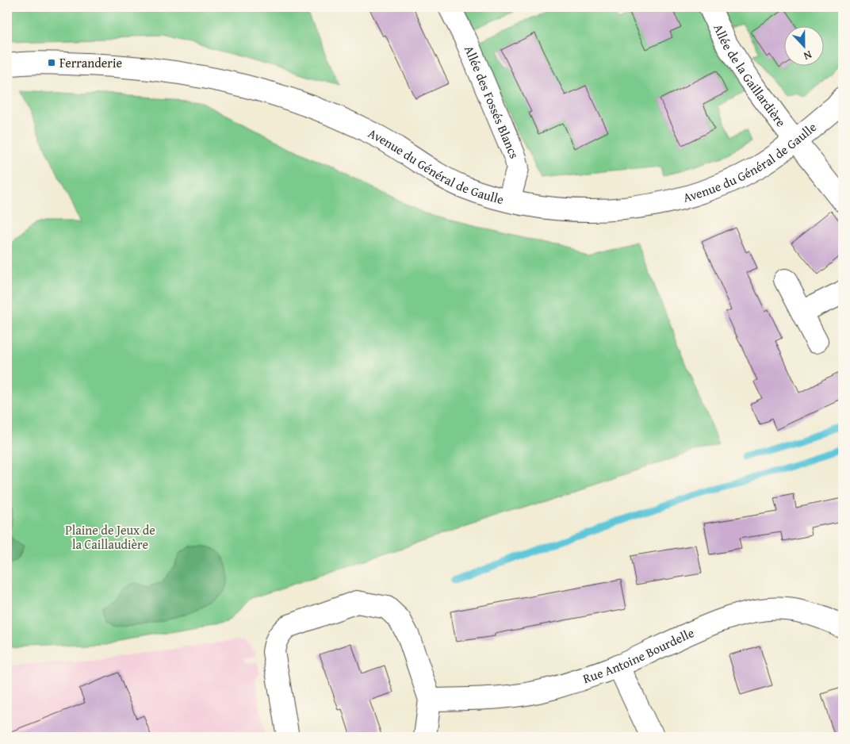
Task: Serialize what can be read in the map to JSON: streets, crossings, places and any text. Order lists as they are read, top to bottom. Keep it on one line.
{"streets":{"street":["Allée de la Gaillardière","Allée des Fossés Blancs","Avenue du Général de Gaulle","Rue Antoine Bourdelle"]},"crossings":[["Allée de la Gaillardière","Avenue du Général de Gaulle"],["Allée des Fossés Blancs","Avenue du Général de Gaulle"]],"parks":["Plaine de Jeux de la Caillaudière"],"places":{"transit":["Ferranderie"]},"north":"bottom"}
